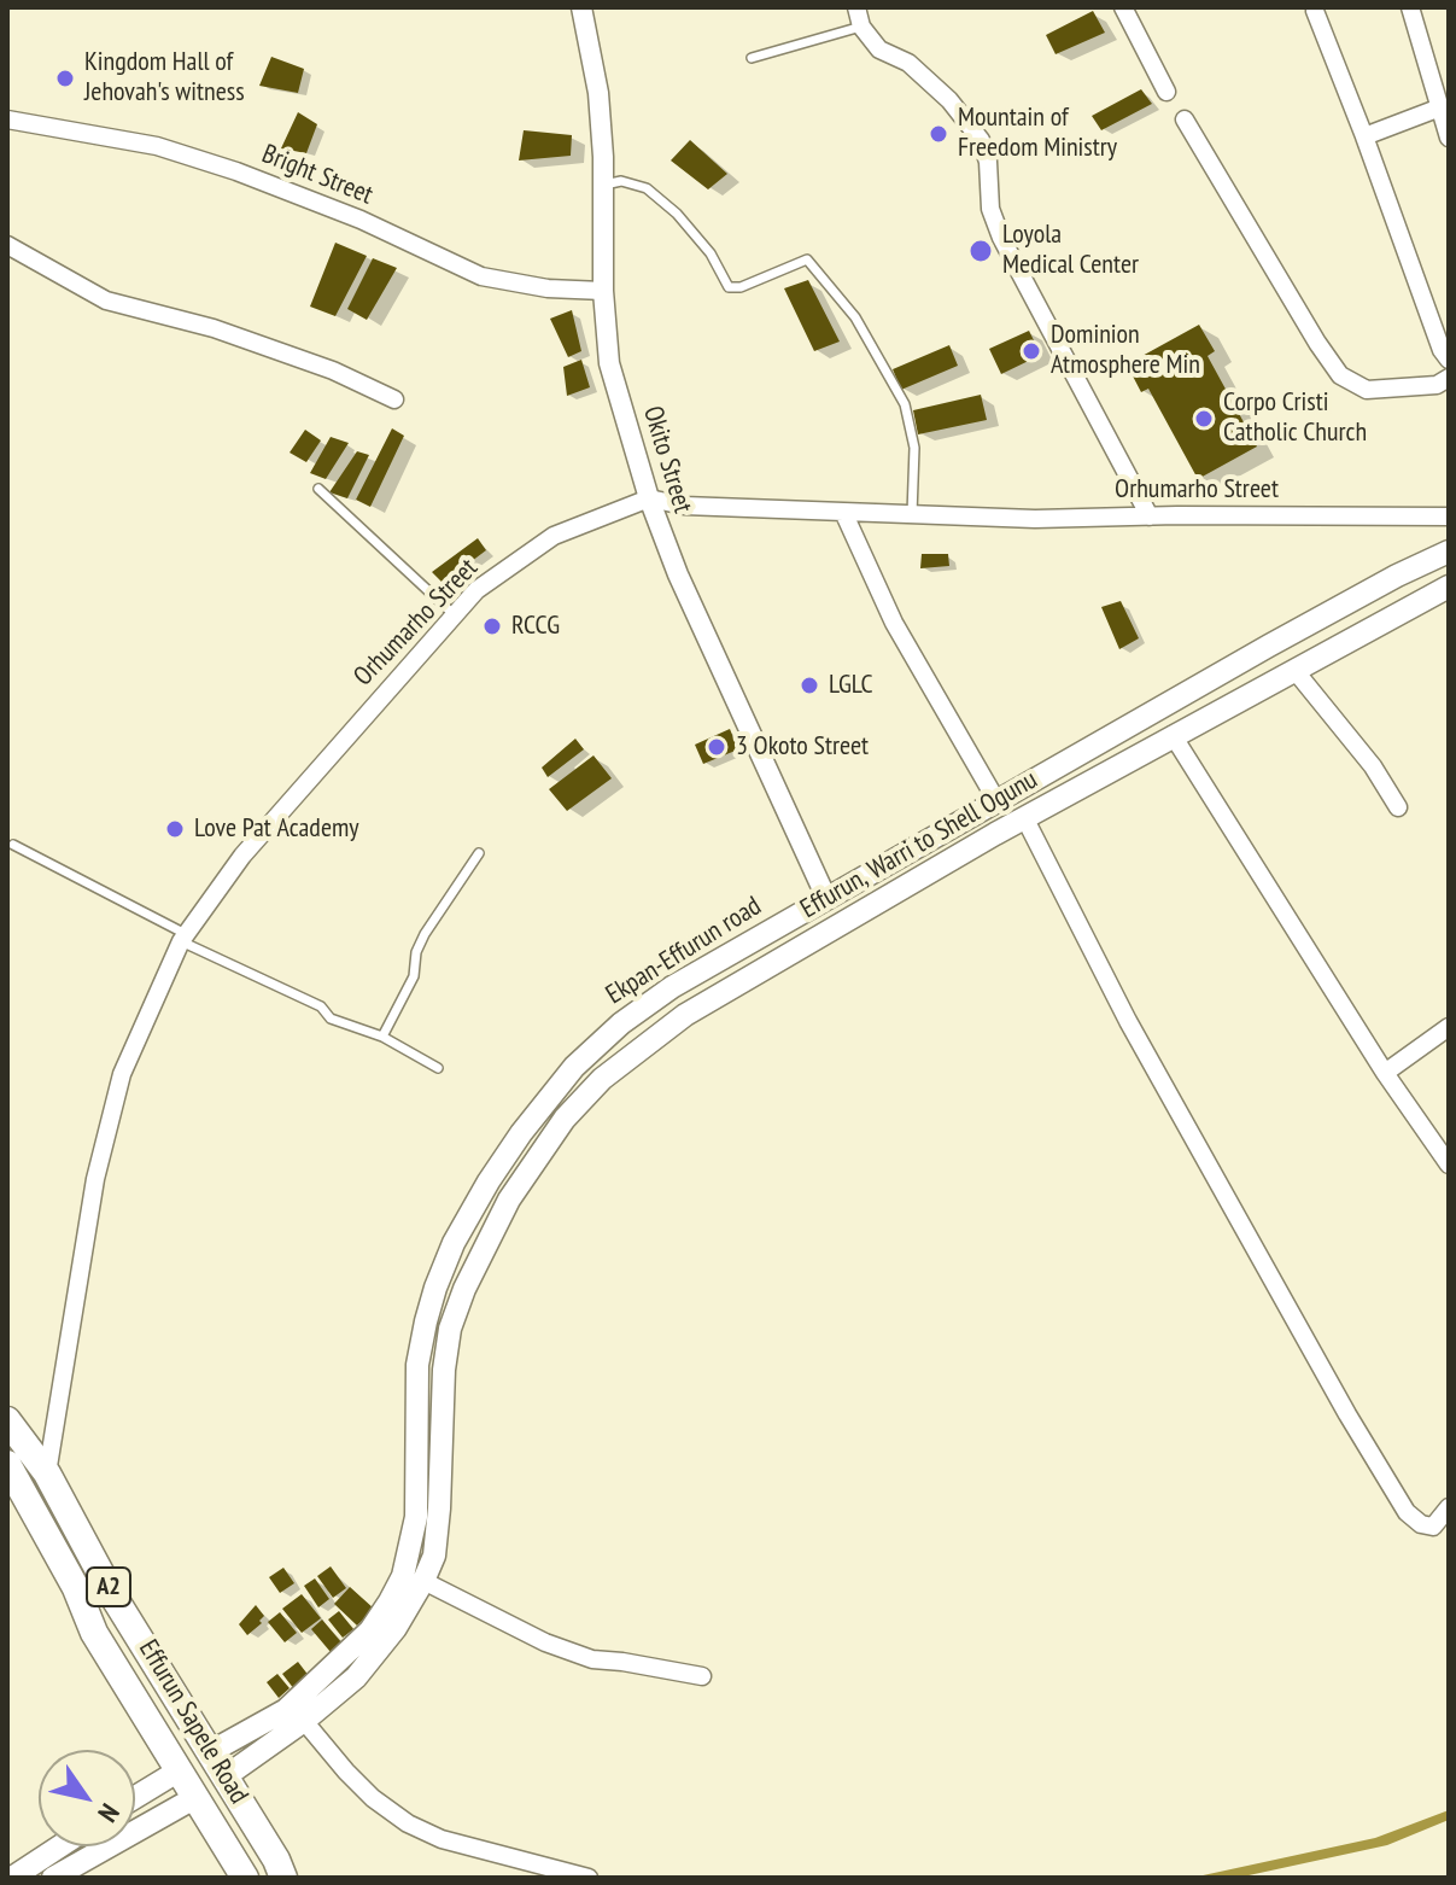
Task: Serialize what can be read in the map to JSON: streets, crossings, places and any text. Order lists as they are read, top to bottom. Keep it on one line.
{"streets":{"highway":["A2","Effurun Sapele Road"],"main road":["Effurun, Warri to Shell Ogunu","Ekpan-Effurun road"],"street":["Bright Street","Okito Street","Orhumarho Street"]},"crossings":[["Bright Street","Okito Street"],["Okito Street","Orhumarho Street"],["Okito Street","Ekpan-Effurun road"],["Orhumarho Street","Effurun Sapele Road"],["Effurun, Warri to Shell Ogunu","Effurun Sapele Road"],["Ekpan-Effurun road","Effurun Sapele Road"]],"places":["Kingdom Hall of Jehovah's witness","Mountain of Freedom Ministry","Loyola Medical Center","Dominion Atmosphere Min","Corpo Cristi Catholic Church","RCCG","LGLC","3 Okoto Street","Love Pat Academy"],"north":"bottom right"}
